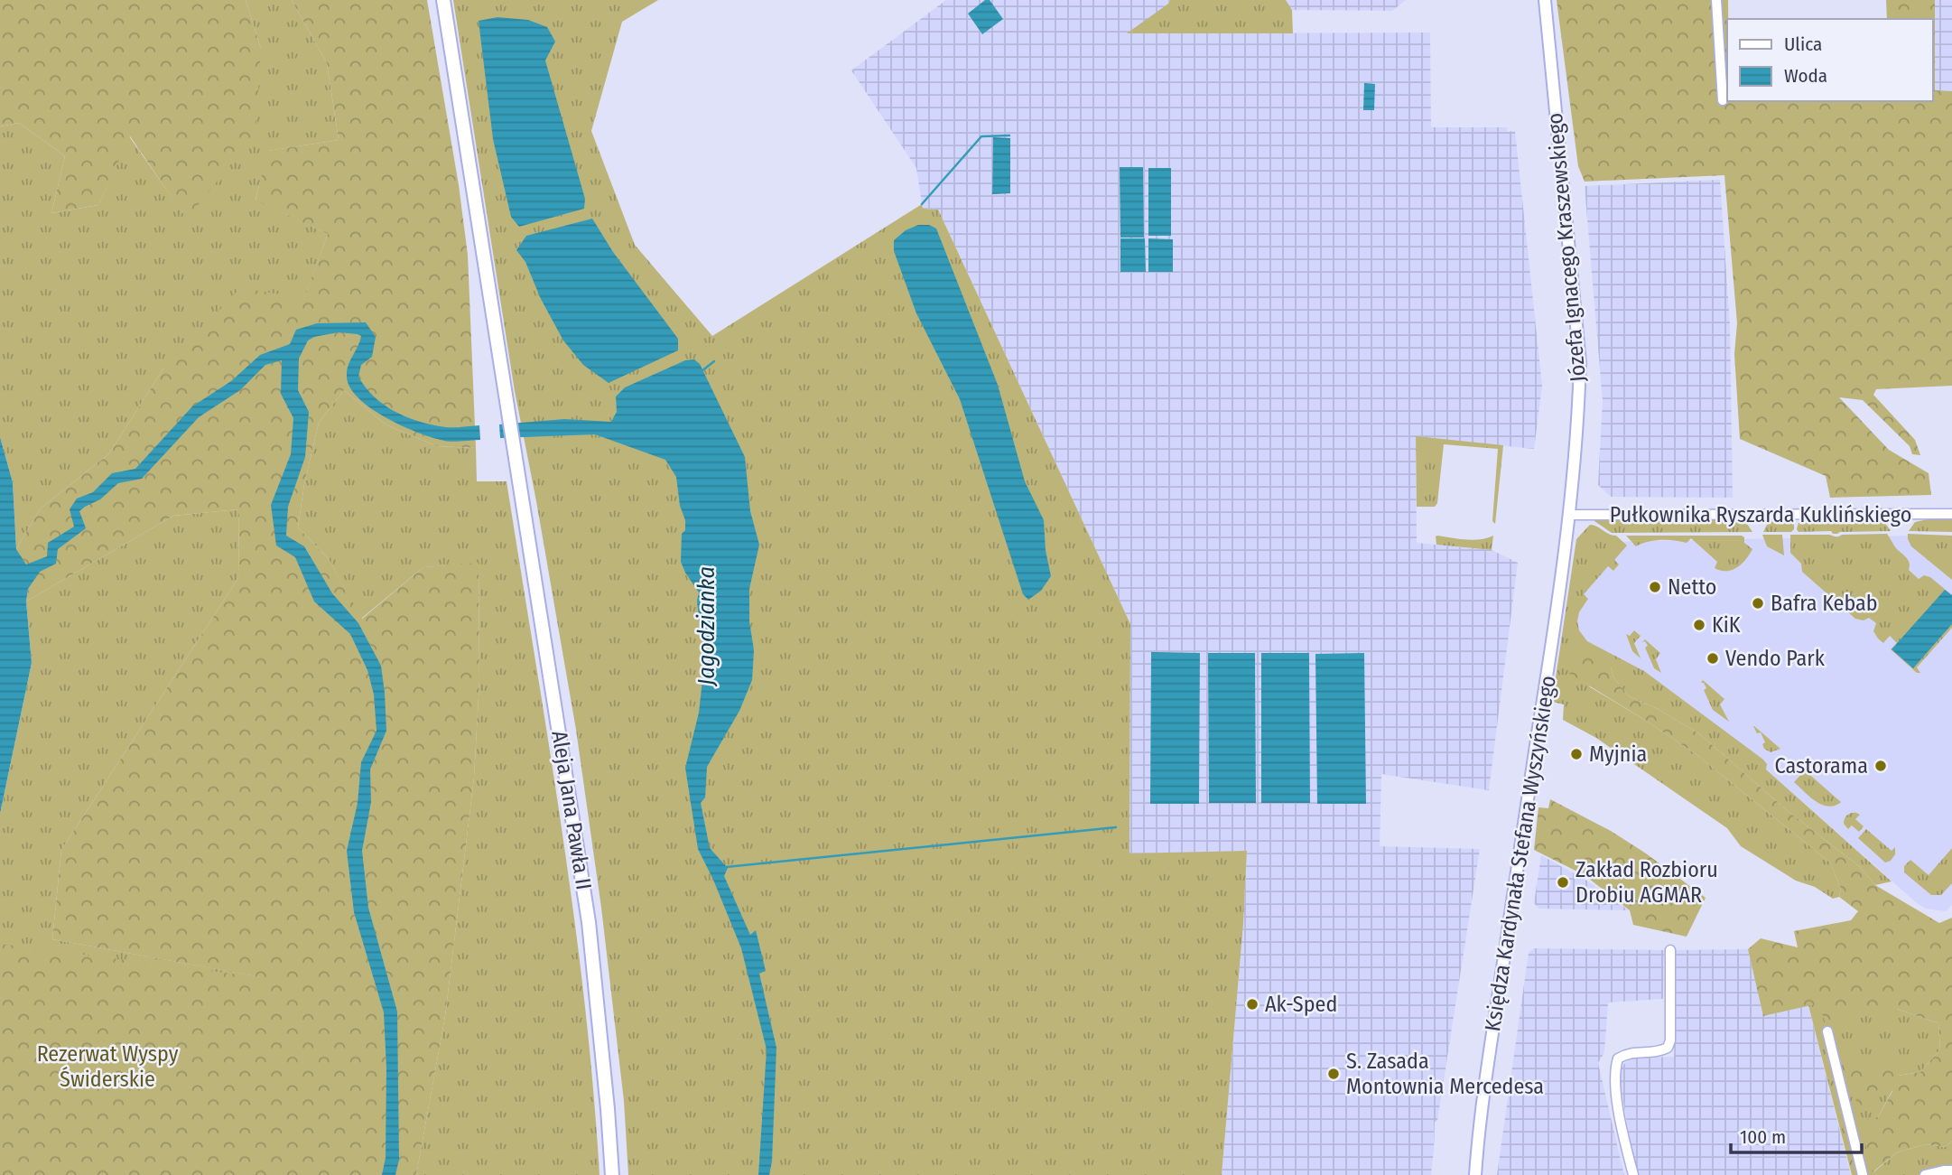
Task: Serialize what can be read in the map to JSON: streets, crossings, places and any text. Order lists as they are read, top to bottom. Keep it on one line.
{"streets":{"main road":["Aleja Jana Pawła II"],"street":["Józefa Ignacego Kraszewskiego","Pułkownika Ryszarda Kuklińskiego","Księdza Kardynała Stefana Wyszyńskiego"]},"crossings":[["Józefa Ignacego Kraszewskiego","Pułkownika Ryszarda Kuklińskiego"],["Józefa Ignacego Kraszewskiego","Księdza Kardynała Stefana Wyszyńskiego"]],"water":["Jagodzianka"],"parks":["Rezerwat Wyspy Świderskie"],"places":["Netto","Bafra Kebab","KiK","Vendo Park","Myjnia","Castorama","Zakład Rozbioru Drobiu AGMAR","Ak-Sped","S. Zasada Montownia Mercedesa"],"legend":["Ulica","Woda"],"scale_bar":"100 m"}
